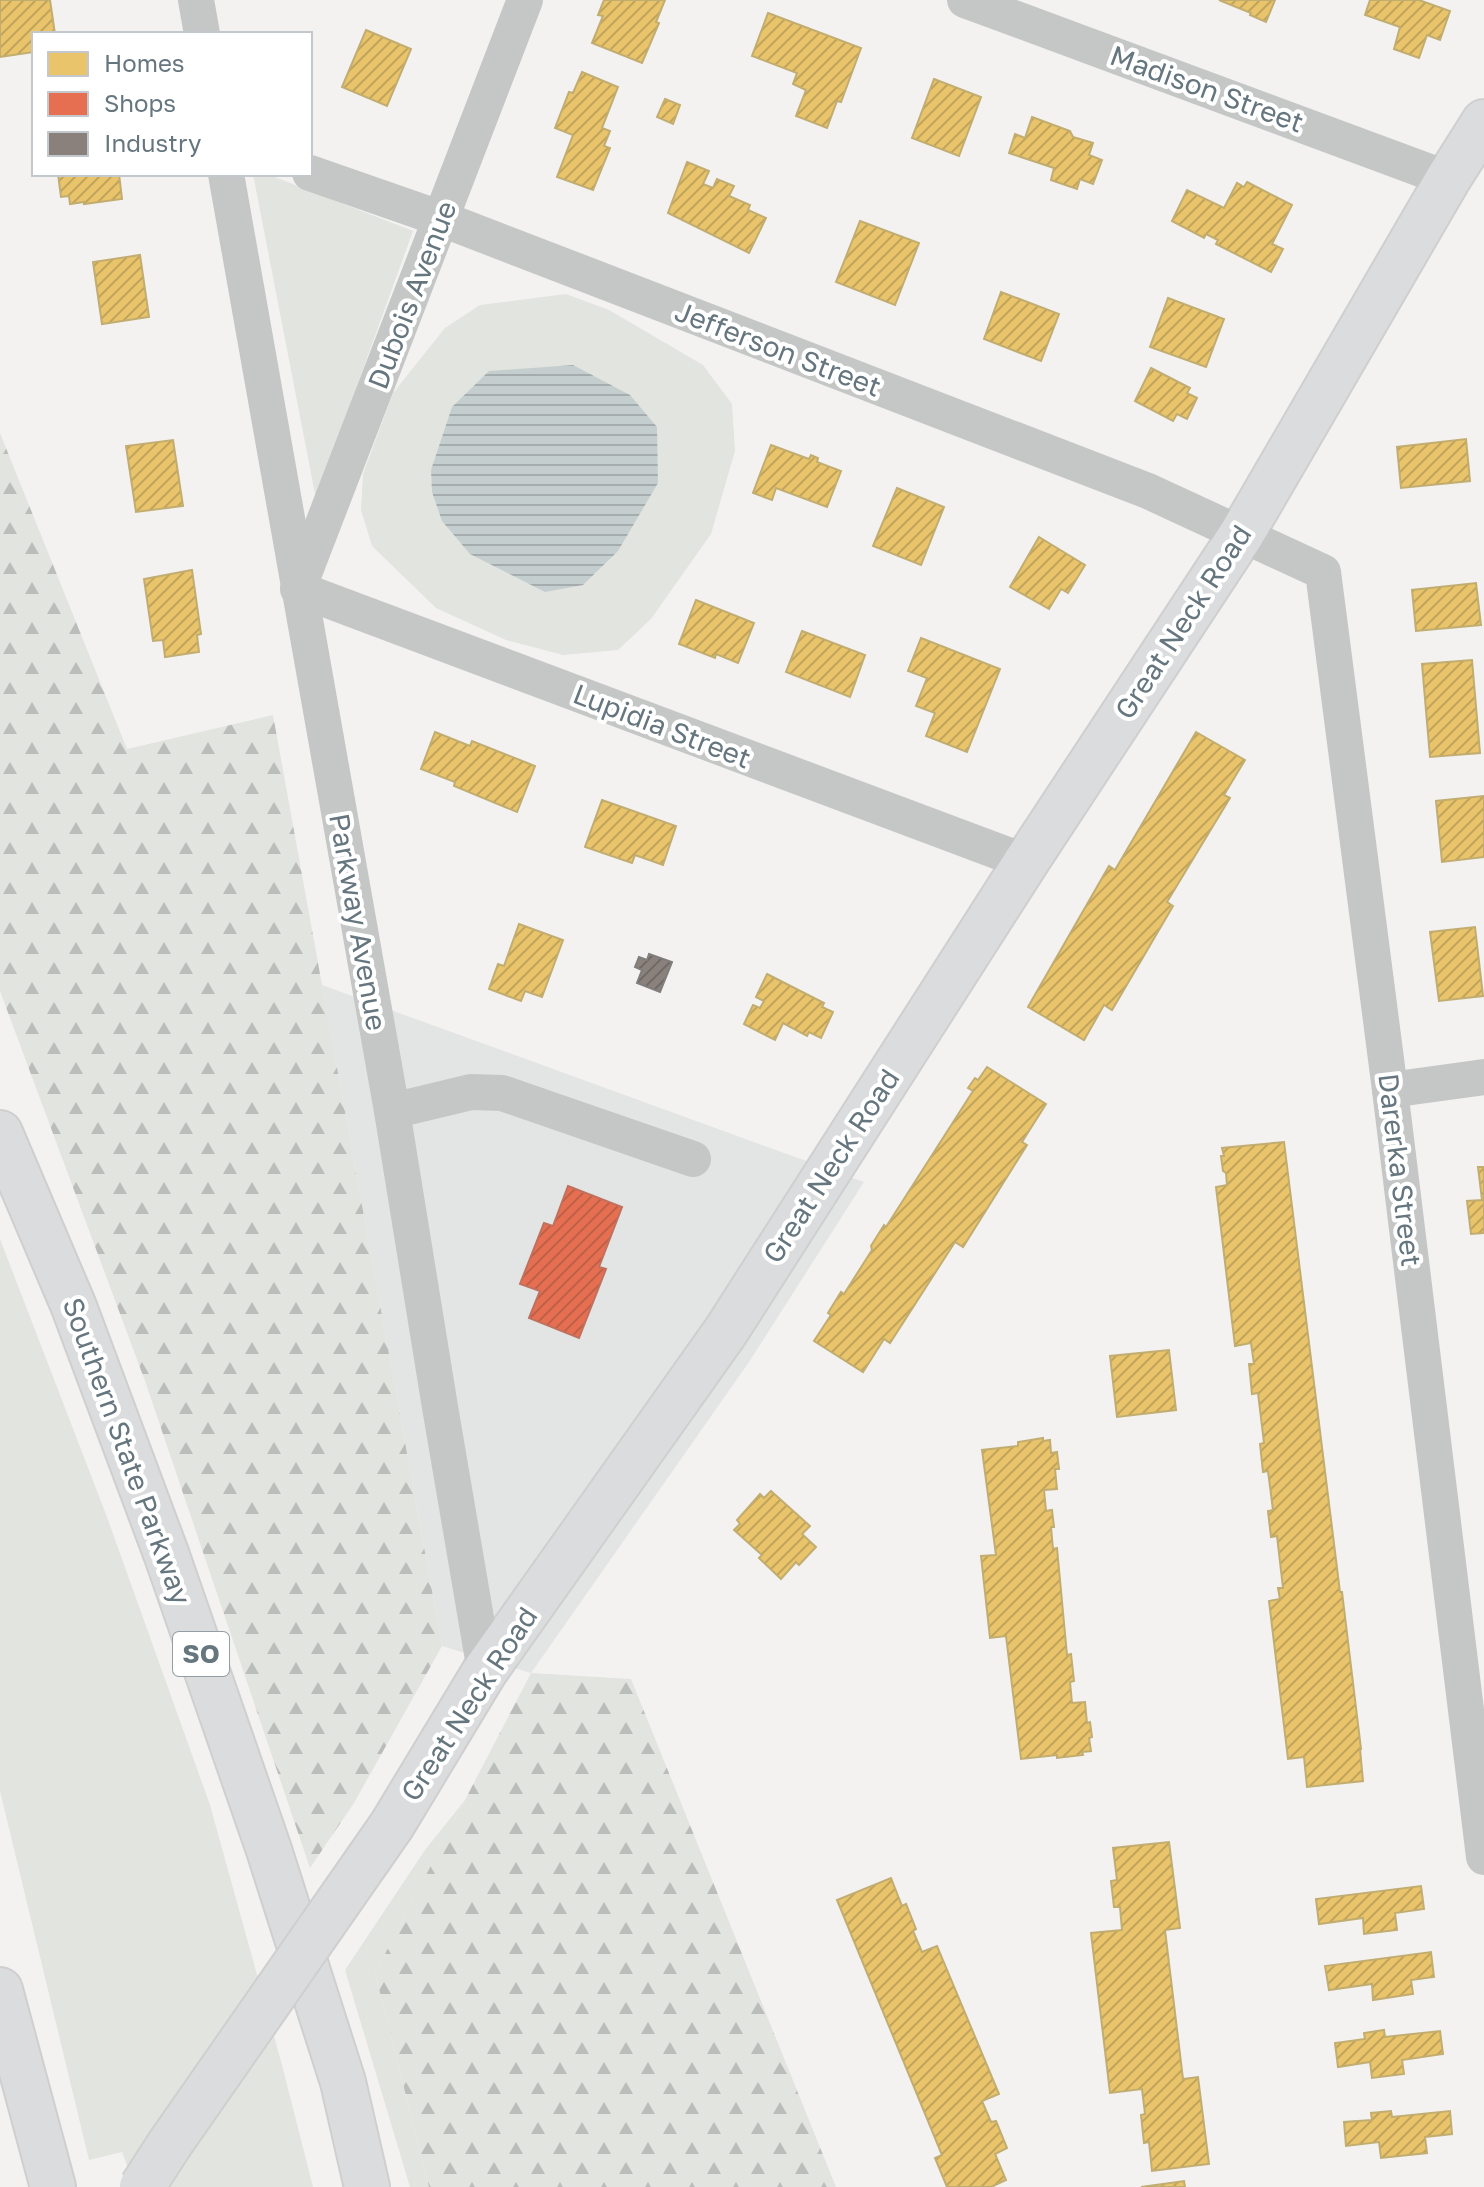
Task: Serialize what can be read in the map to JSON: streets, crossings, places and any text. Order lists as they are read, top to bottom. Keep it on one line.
{"streets":{"main road":["Great Neck Road","Southern State Parkway","SO"],"street":["Madison Street","Dubois Avenue","Jefferson Street","Lupidia Street","Parkway Avenue","Darerka Street"]},"crossings":[["Madison Street","Great Neck Road"],["Dubois Avenue","Jefferson Street"],["Dubois Avenue","Lupidia Street"],["Dubois Avenue","Parkway Avenue"],["Jefferson Street","Great Neck Road"],["Jefferson Street","Darerka Street"],["Great Neck Road","Lupidia Street"],["Great Neck Road","Parkway Avenue"],["Great Neck Road","Darerka Street"],["Lupidia Street","Parkway Avenue"]],"legend":["Homes","Shops","Industry"]}
